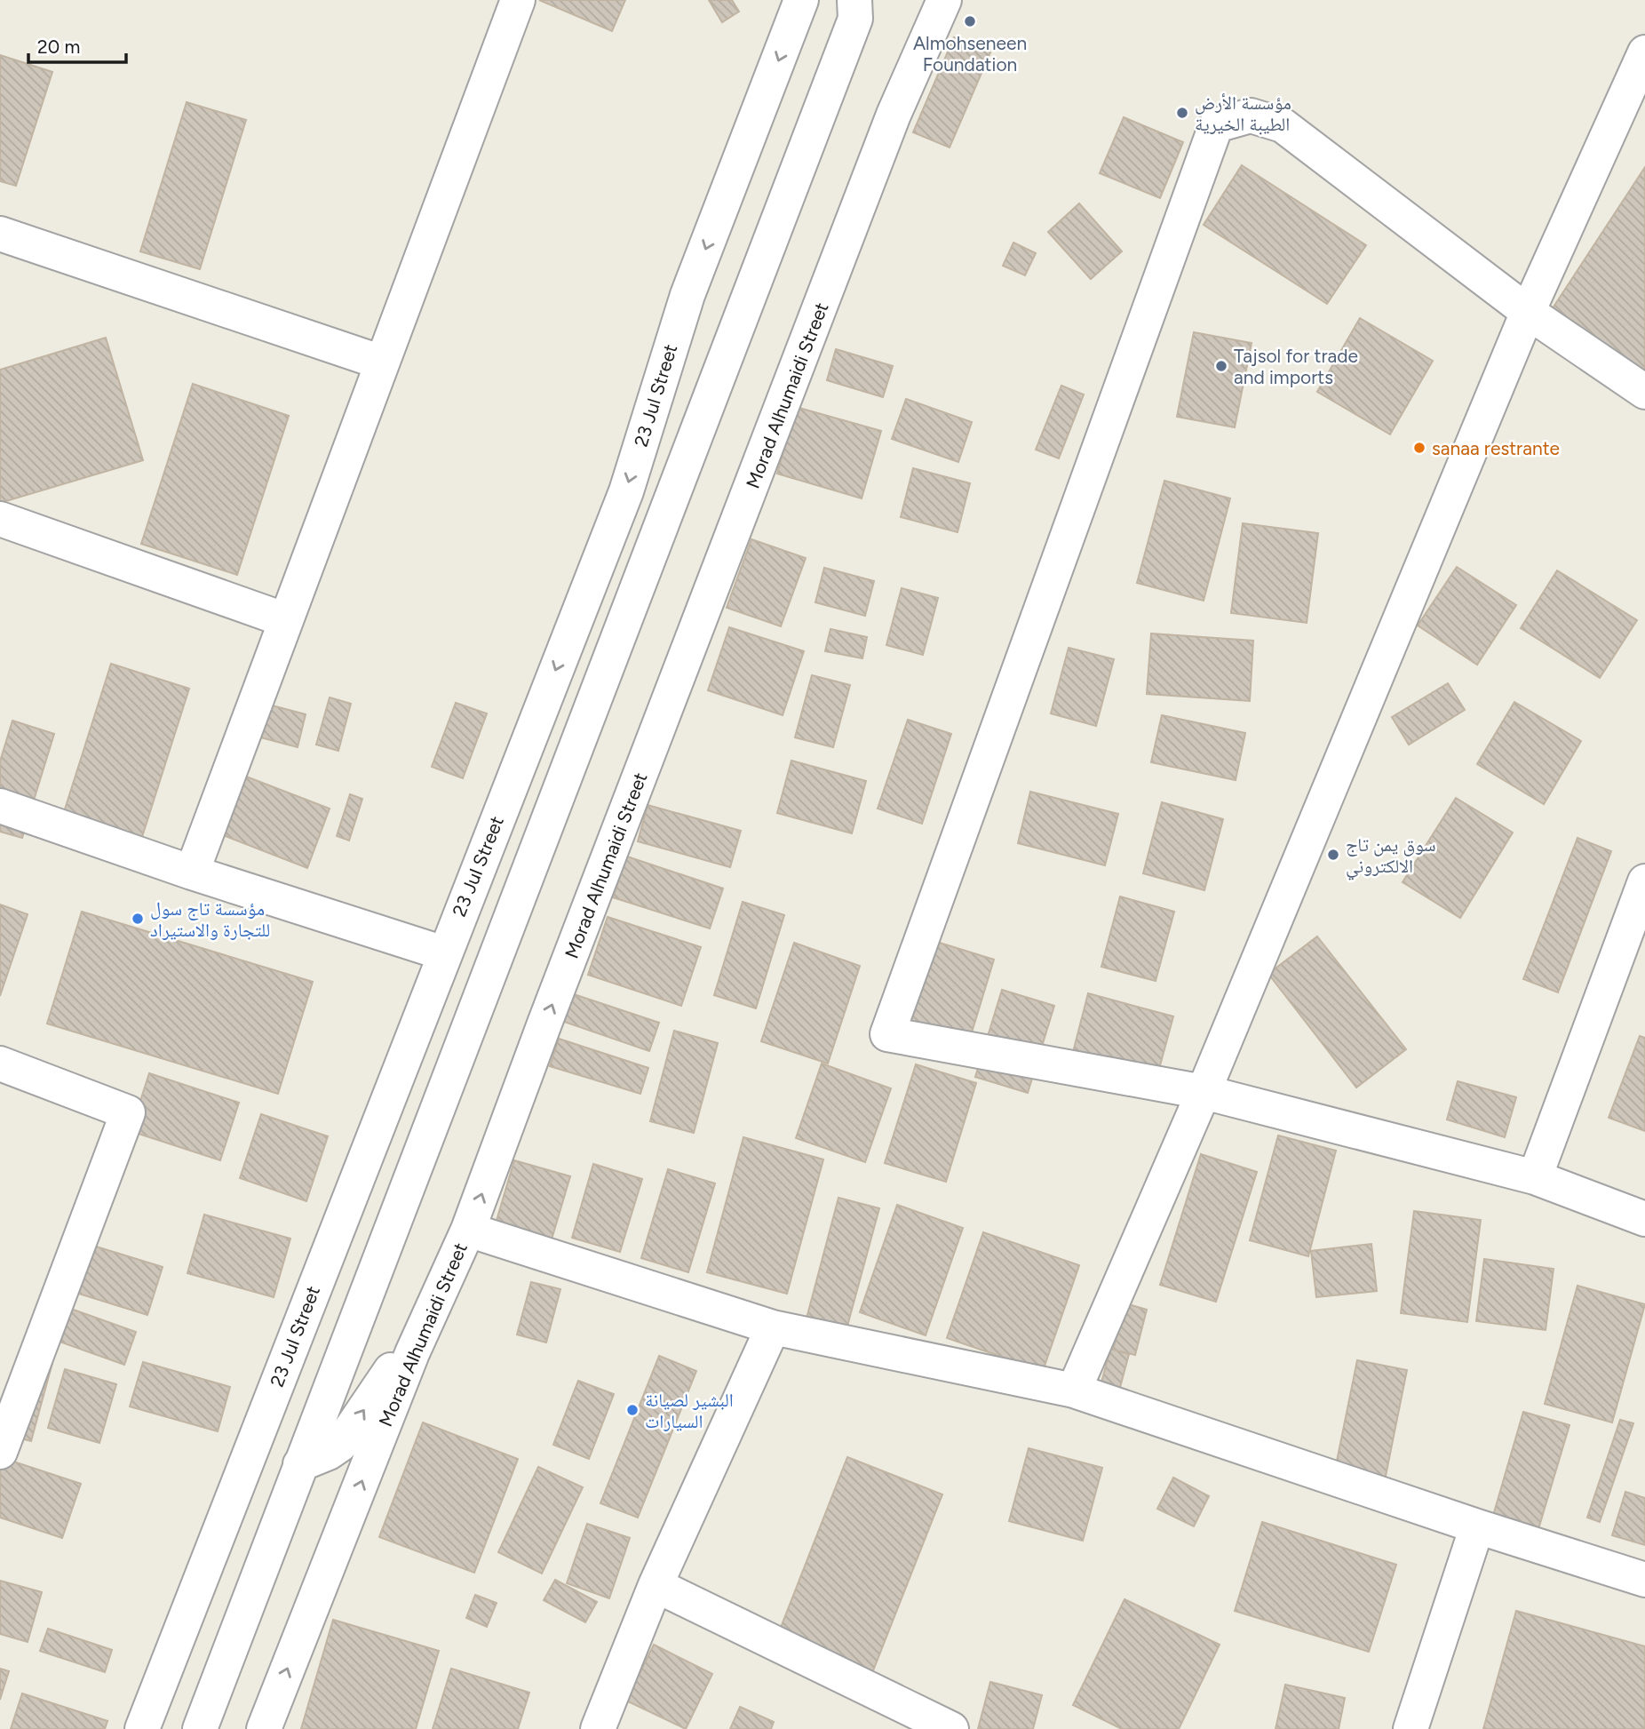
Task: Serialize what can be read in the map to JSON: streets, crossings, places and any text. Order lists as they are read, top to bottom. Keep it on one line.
{"streets":{"street":["23 Jul Street","Morad Alhumaidi Street"]},"places":["Almohseneen Foundation","مؤسسة الأرض الطيبة الخيرية","Tajsol for trade and imports","sanaa restrante","سوق يمن تاج الالكتروني","مؤسسة تاج سول للتجارة والاستيراد","البشير لصيانة السيارات"],"scale_bar":"20 m"}
